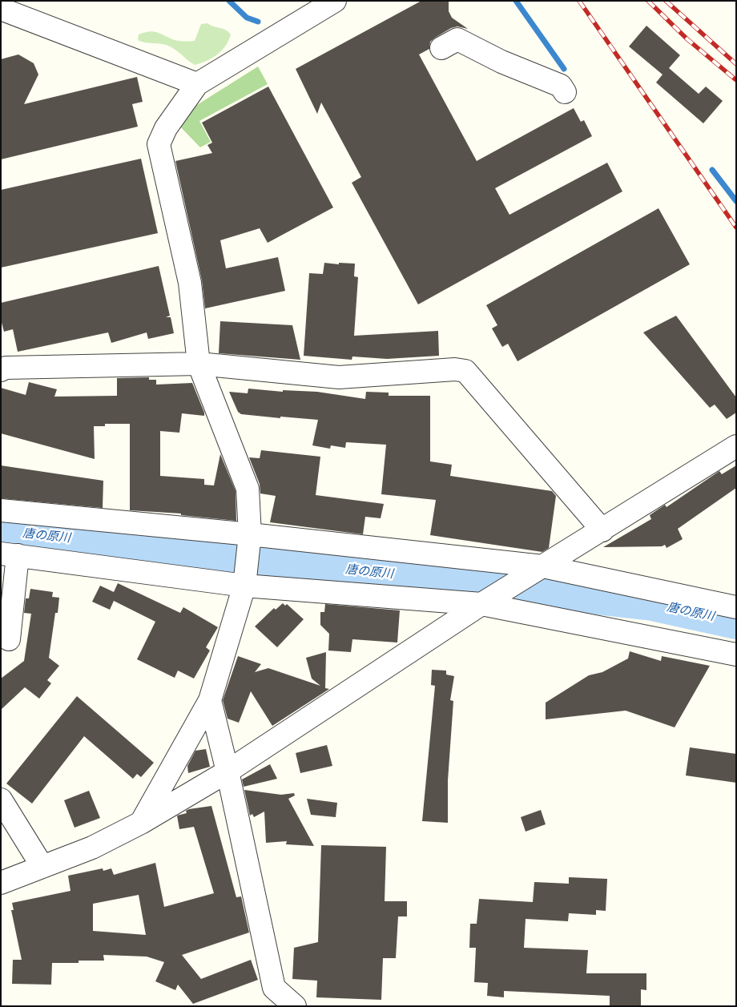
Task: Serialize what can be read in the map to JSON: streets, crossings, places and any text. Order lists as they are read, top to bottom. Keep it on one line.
{"water":["唐の原川"]}
